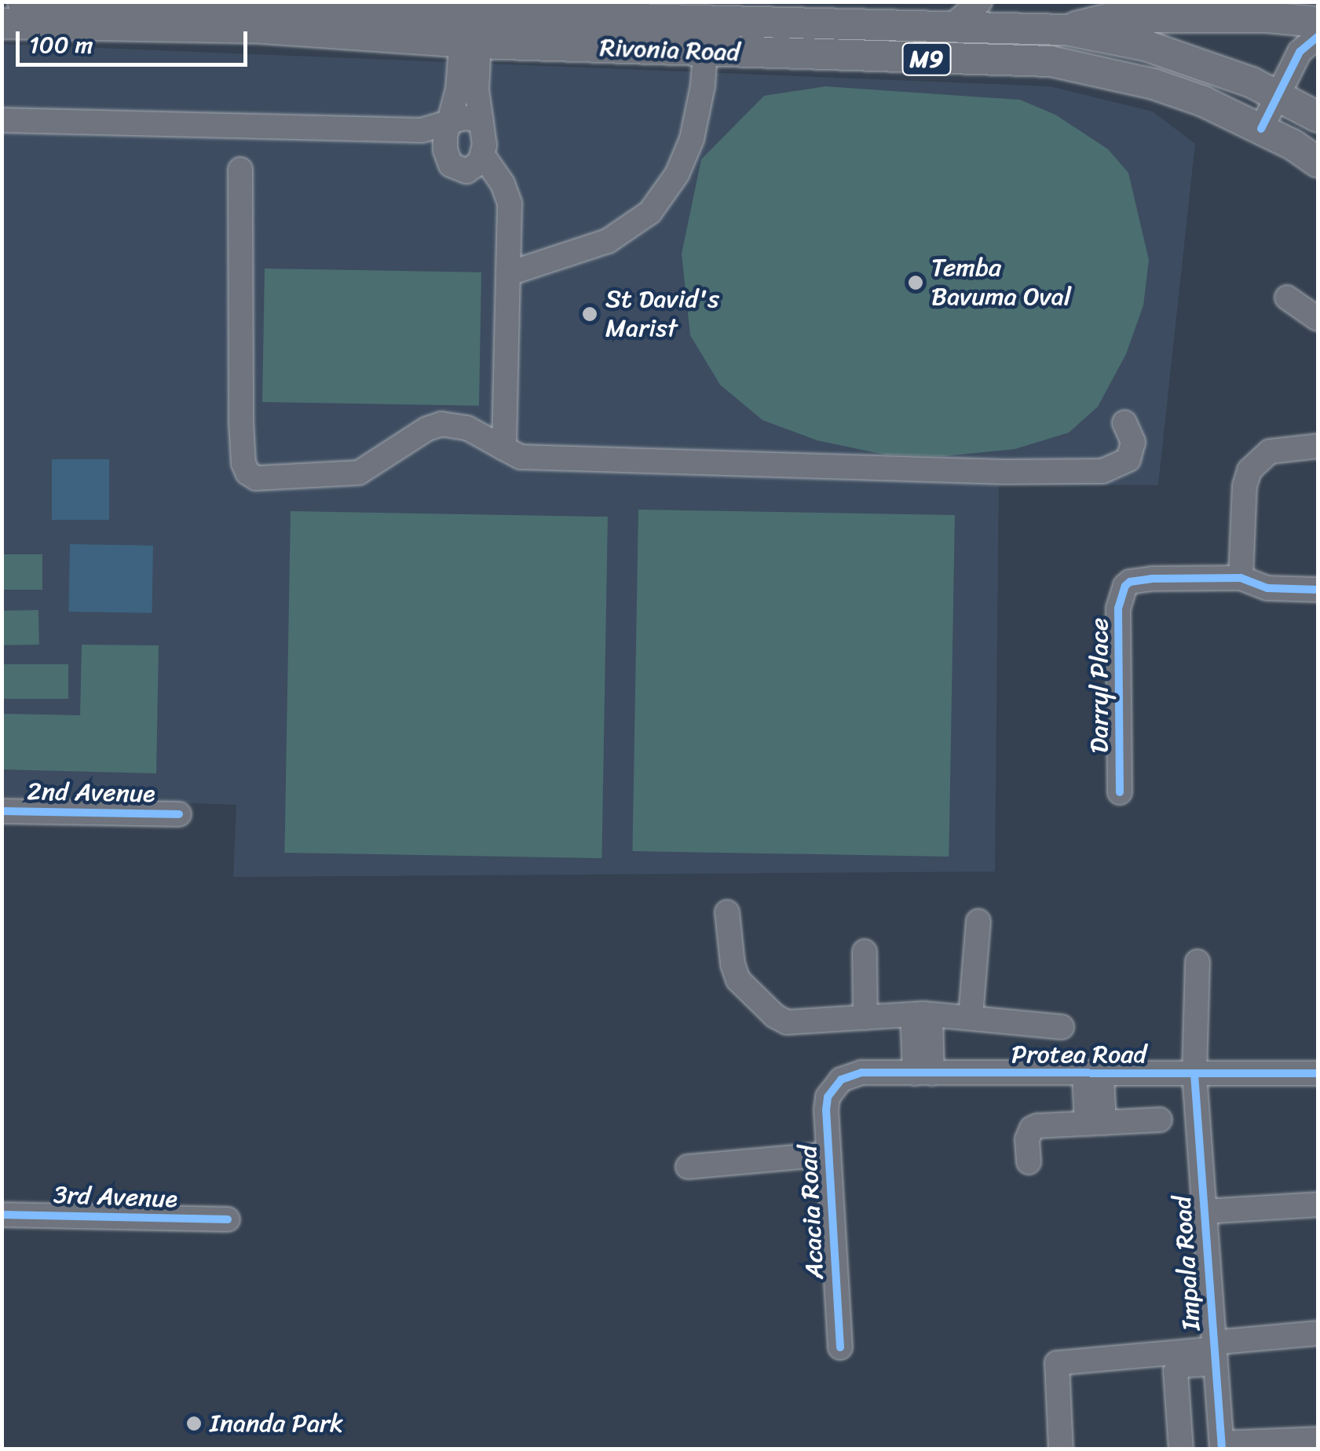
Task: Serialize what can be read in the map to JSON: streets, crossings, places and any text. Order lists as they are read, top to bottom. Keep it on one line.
{"streets":{"main road":["Rivonia Road","M9"],"street":["Darryl Place","2nd Avenue","Protea Road","3rd Avenue","Acacia Road","Impala Road"]},"crossings":[["Protea Road","Acacia Road"],["Protea Road","Impala Road"]],"places":["Temba Bavuma Oval","St David's Marist","Inanda Park"],"scale_bar":"100 m"}
